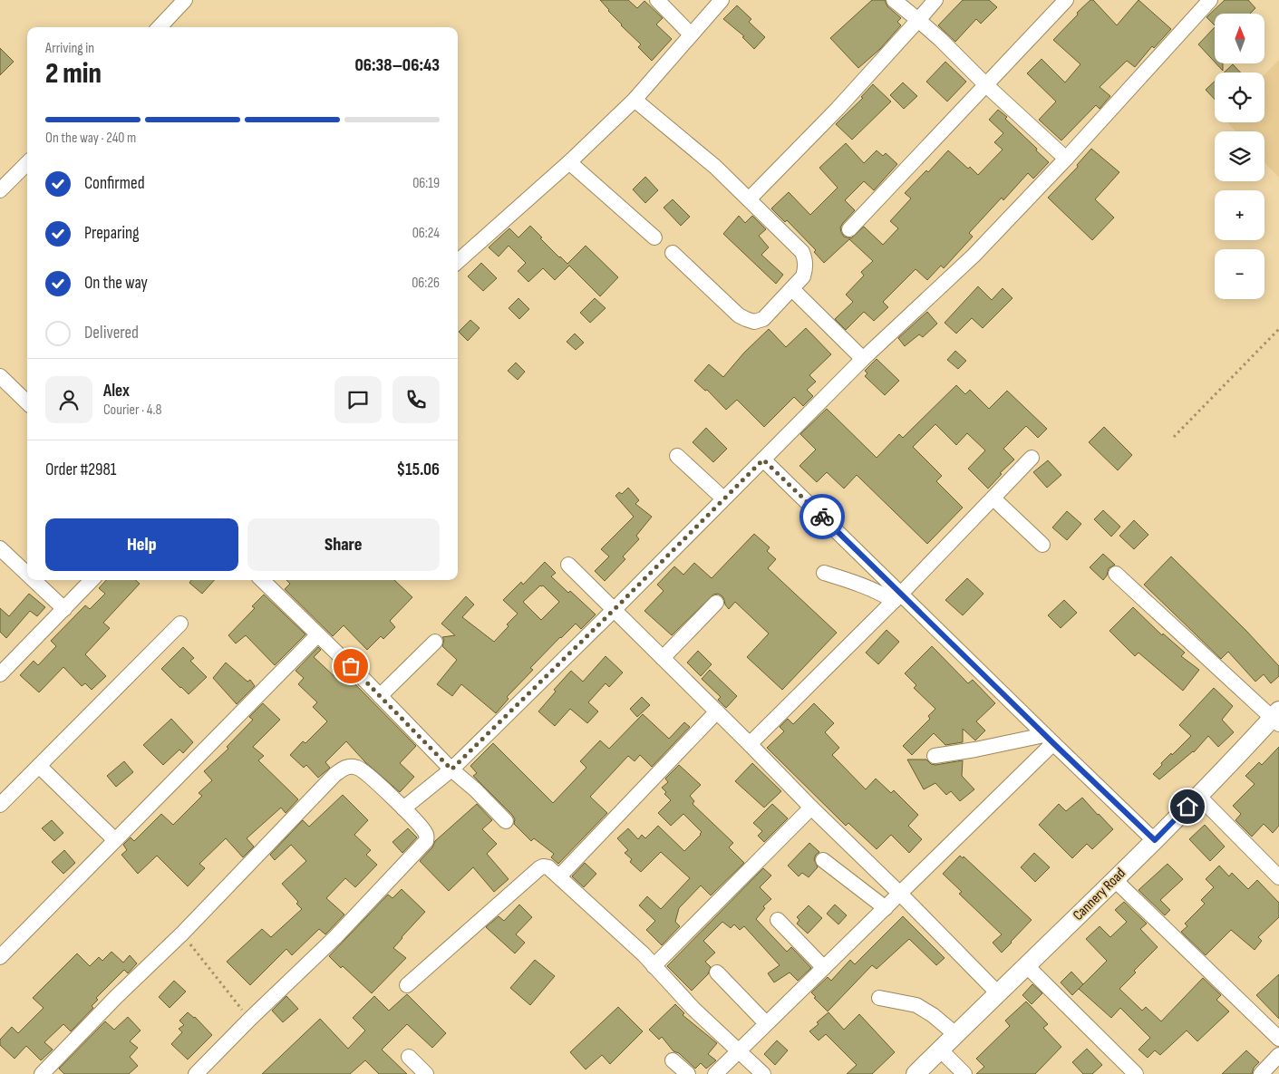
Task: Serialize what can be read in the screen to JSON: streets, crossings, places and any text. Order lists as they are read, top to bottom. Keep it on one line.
{"streets":{"main road":["Cannery Road"]},"north":"top","page":{"map_buttons":["+","−"],"heading":["2 min","Arriving in","06:38–06:43"],"panel":["Alex","Courier · 4.8","Order #2981","$15.06"],"bar":"On the way · 240 m","list":[["Confirmed","06:19"],["Preparing","06:24"],["On the way","06:26"],"Delivered"],"buttons":["Help","Share"]}}
